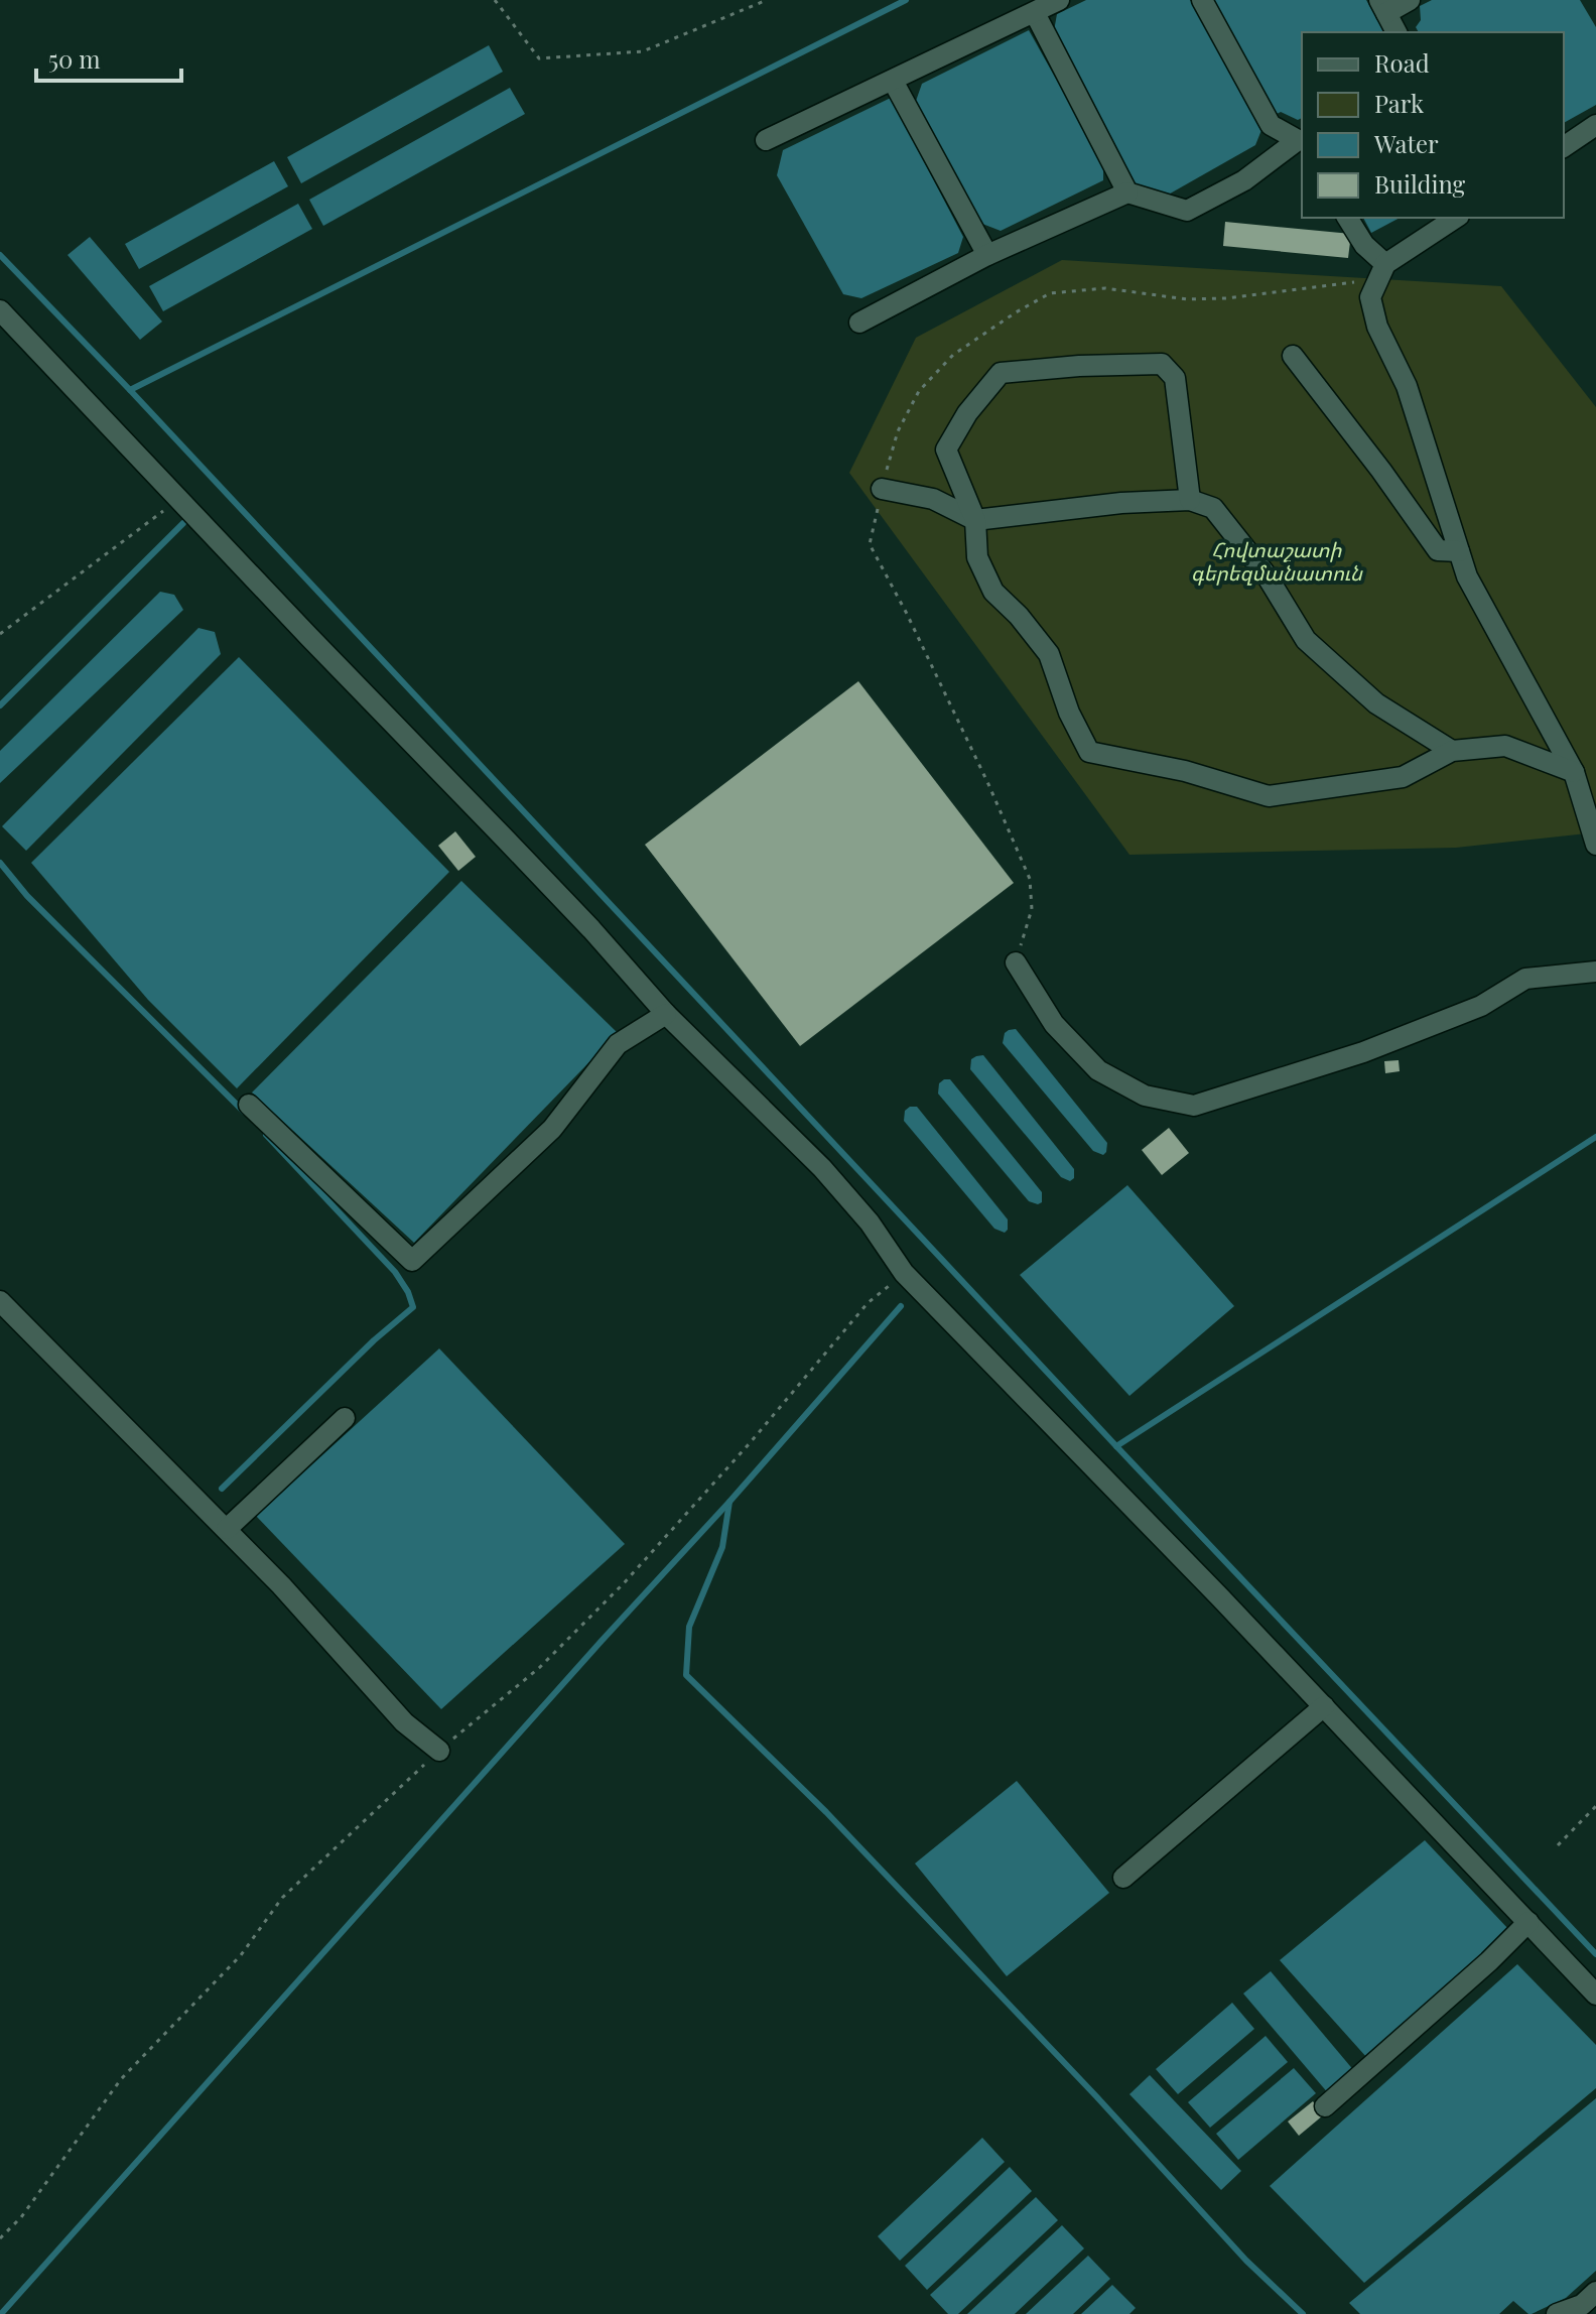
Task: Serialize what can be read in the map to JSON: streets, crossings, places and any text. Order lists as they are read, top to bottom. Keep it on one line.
{"parks":["Հովտաշատի գերեզմանատուն"],"legend":["Road","Park","Water","Building"],"scale_bar":"50 m"}
